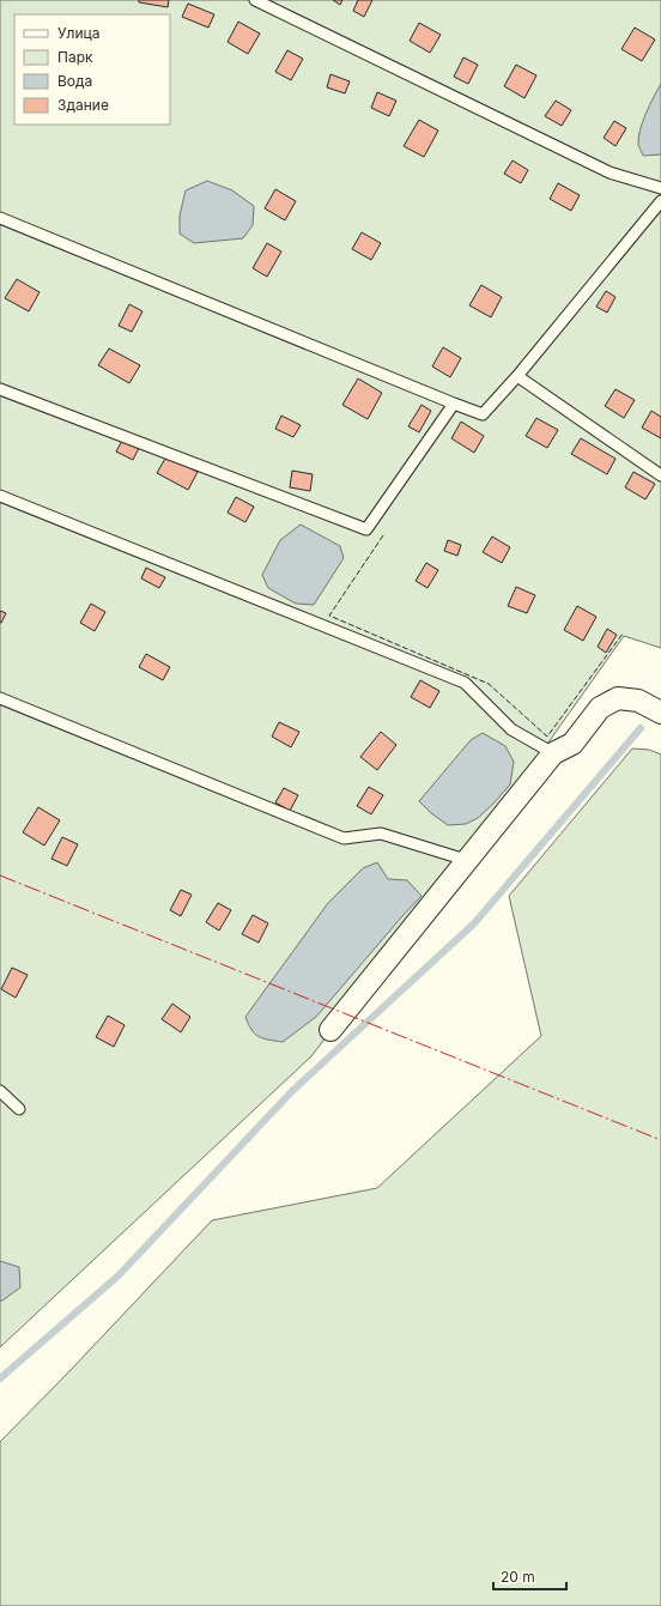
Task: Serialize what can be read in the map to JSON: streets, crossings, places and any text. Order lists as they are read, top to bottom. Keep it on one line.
{"legend":["Улица","Парк","Вода","Здание"],"scale_bar":"20 m"}
